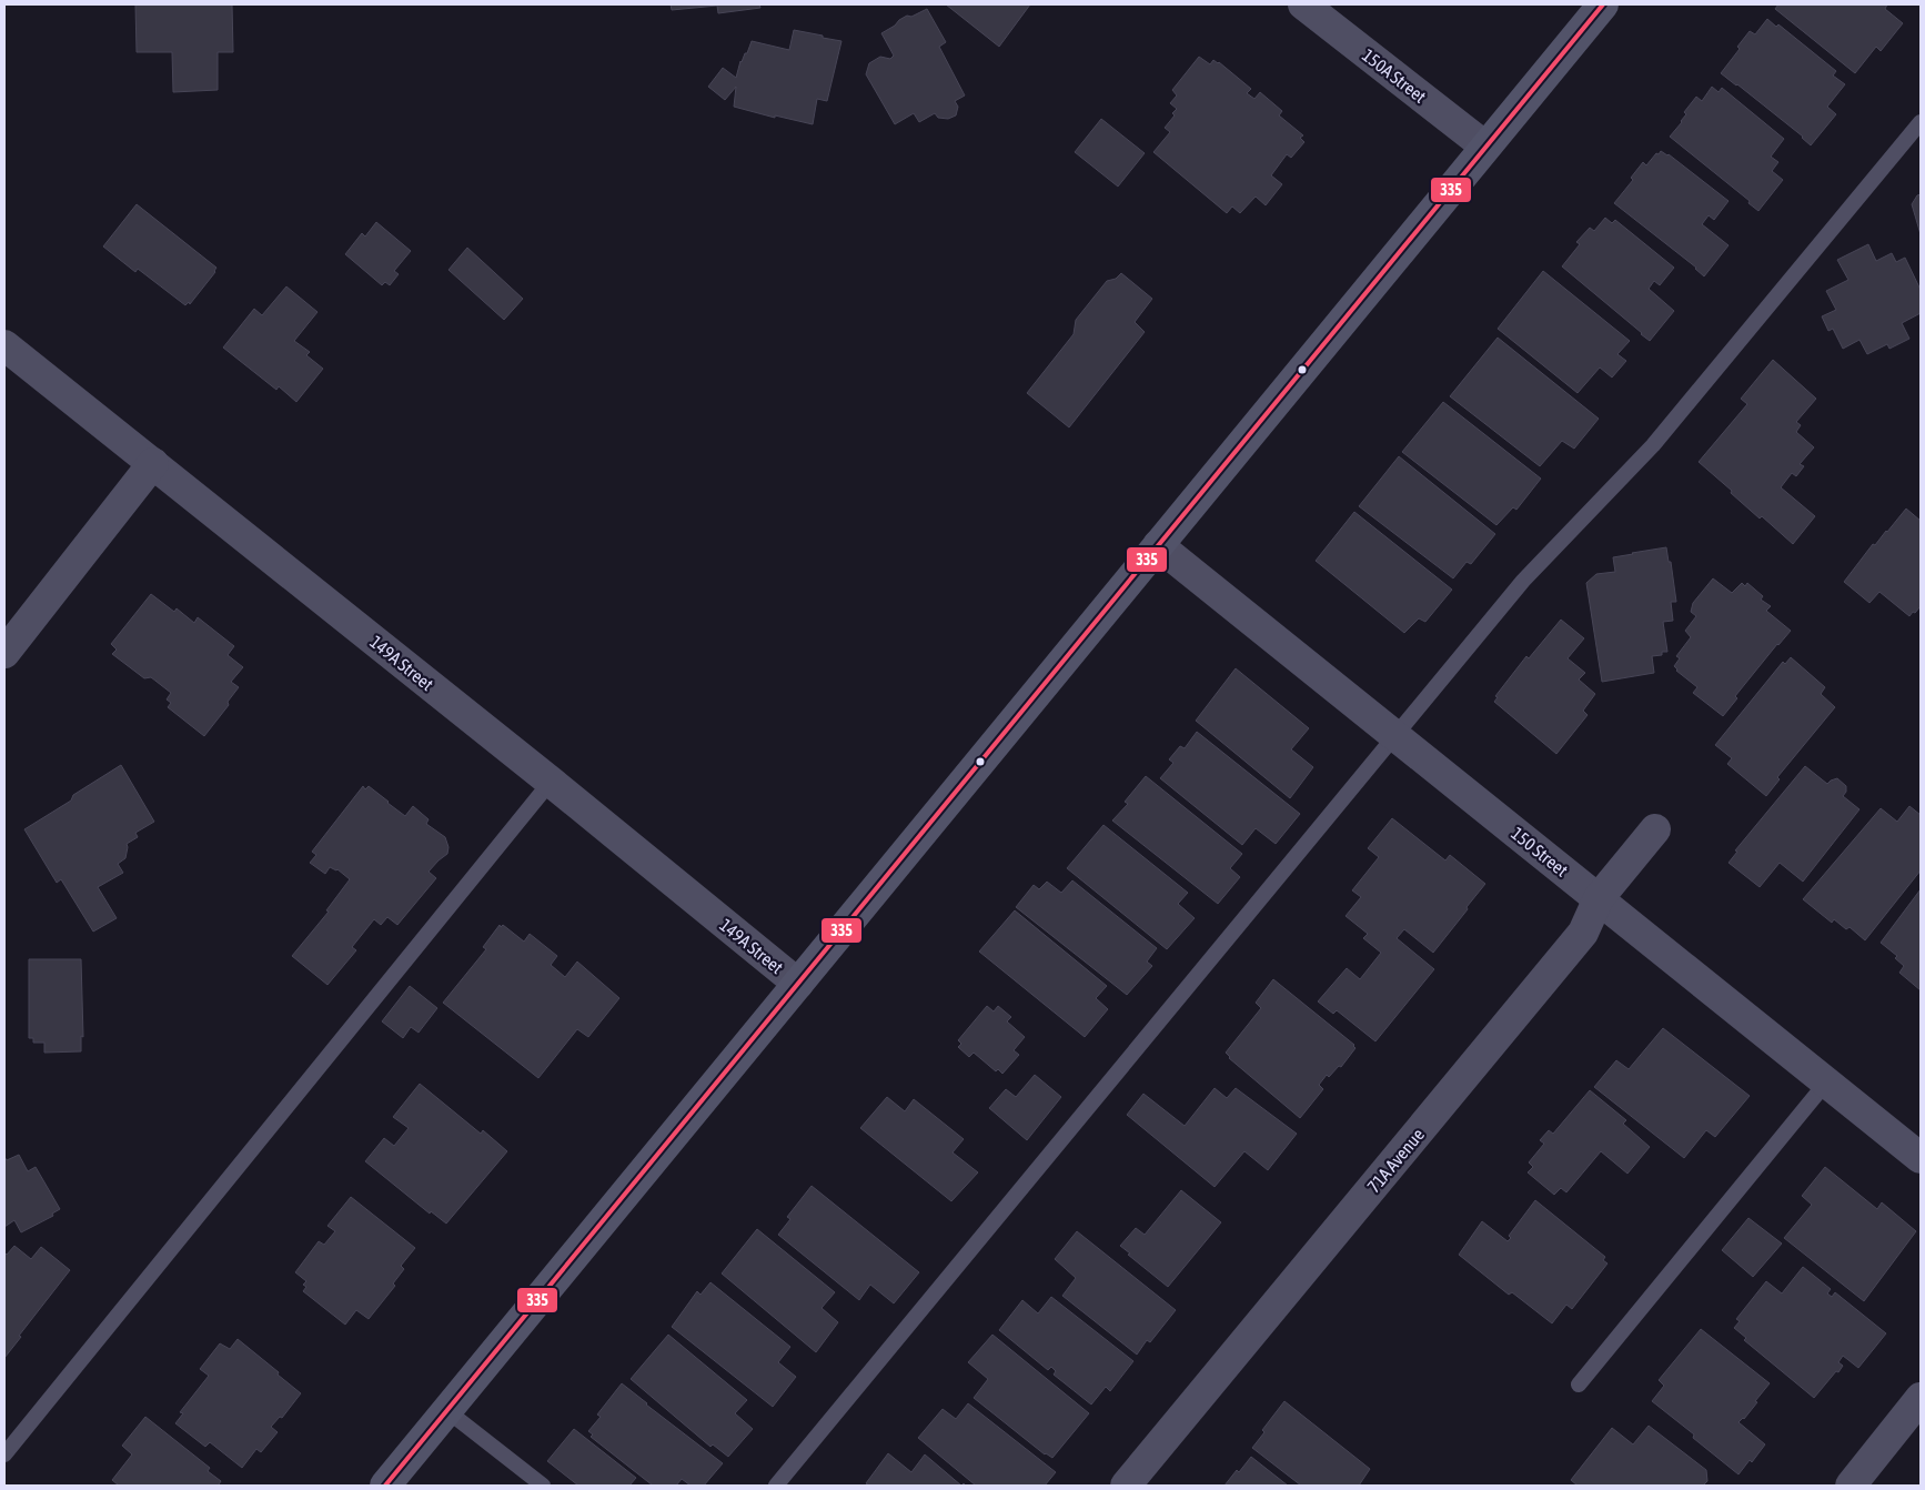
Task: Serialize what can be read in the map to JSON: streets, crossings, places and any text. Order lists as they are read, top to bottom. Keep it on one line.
{"streets":{"street":["150A Street","149A Street","150 Street","71A Avenue"]},"crossings":[["150 Street","71A Avenue"]],"lines":["transit line 335"]}
